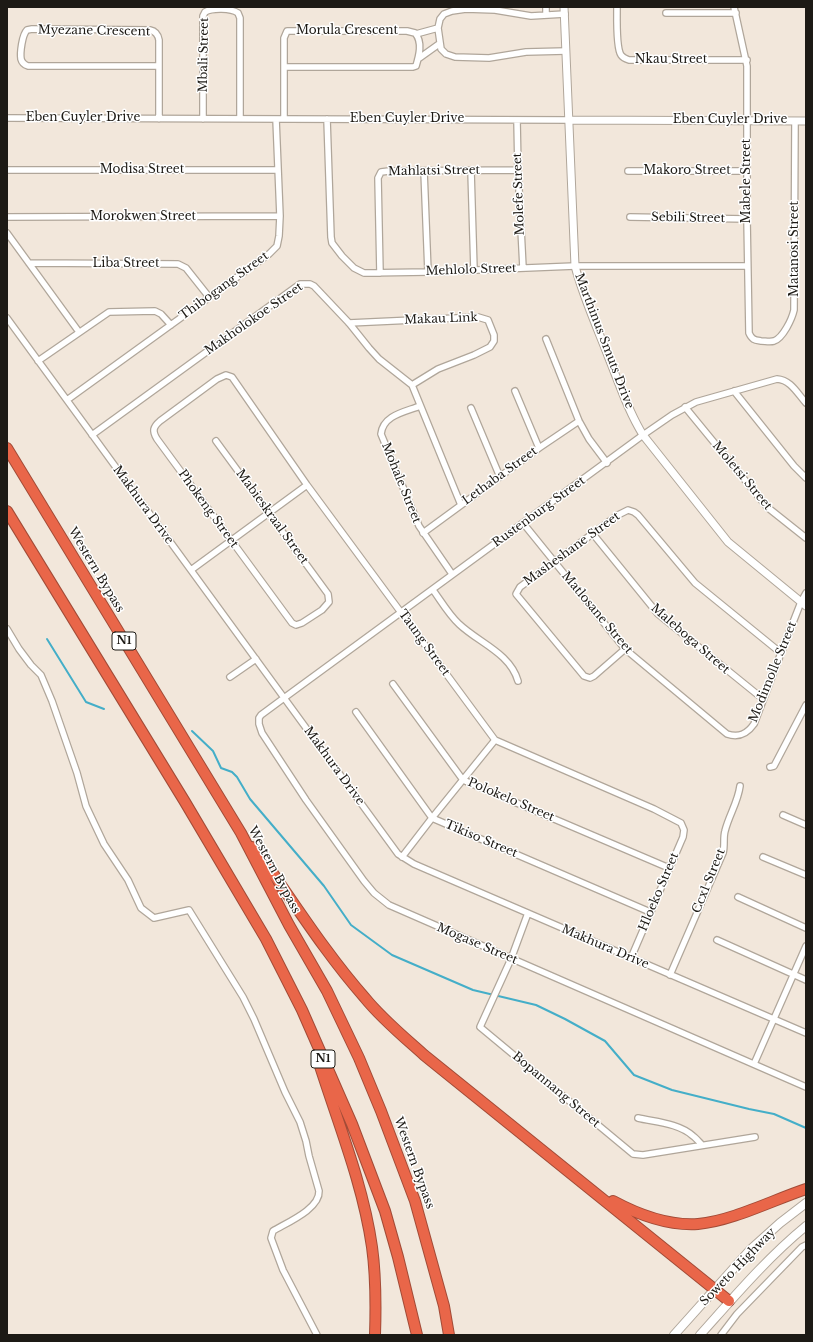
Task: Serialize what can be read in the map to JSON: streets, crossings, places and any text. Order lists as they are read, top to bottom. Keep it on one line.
{"streets":{"highway":["Western Bypass","N1"],"main road":["Soweto Highway"],"street":["Myezane Crescent","Morula Crescent","Mbali Street","Nkau Street","Eben Cuyler Drive","Modisa Street","Mahlatsi Street","Makoro Street","Mabele Street","Molefe Street","Morokwen Street","Sebili Street","Matanosi Street","Liba Street","Mehlolo Street","Thibogang Street","Makholokoe Street","Makau Link","Marthinus Smuts Drive","Lethaba Street","Moletsi Street","Mohale Street","Makhura Drive","Phokeng Street","Rustenburg Street","Mabieskraal Street","Masheshane Street","Matlosane Street","Maleboga Street","Taung Street","Modimolle Street","Polokelo Street","Tikiso Street","Ccx1 Street","Hloeko Street","Mogase Street","Bopannang Street"]},"crossings":[["Mbali Street","Eben Cuyler Drive"],["Nkau Street","Mabele Street"],["Eben Cuyler Drive","Mabele Street"],["Eben Cuyler Drive","Molefe Street"],["Eben Cuyler Drive","Matanosi Street"],["Eben Cuyler Drive","Mehlolo Street"],["Eben Cuyler Drive","Thibogang Street"],["Eben Cuyler Drive","Marthinus Smuts Drive"],["Modisa Street","Thibogang Street"],["Mahlatsi Street","Molefe Street"],["Mahlatsi Street","Mehlolo Street"],["Makoro Street","Mabele Street"],["Mabele Street","Sebili Street"],["Mabele Street","Matanosi Street"],["Mabele Street","Mehlolo Street"],["Molefe Street","Mehlolo Street"],["Morokwen Street","Thibogang Street"],["Liba Street","Thibogang Street"],["Mehlolo Street","Marthinus Smuts Drive"],["Thibogang Street","Makhura Drive"],["Makholokoe Street","Makau Link"],["Makholokoe Street","Lethaba Street"],["Makholokoe Street","Mohale Street"],["Makholokoe Street","Makhura Drive"],["Marthinus Smuts Drive","Rustenburg Street"],["Marthinus Smuts Drive","Modimolle Street"],["Lethaba Street","Mohale Street"],["Moletsi Street","Rustenburg Street"],["Mohale Street","Rustenburg Street"],["Makhura Drive","Rustenburg Street"],["Makhura Drive","Ccx1 Street"],["Makhura Drive","Hloeko Street"],["Makhura Drive","Mogase Street"],["Makhura Drive","Bopannang Street"],["Phokeng Street","Mabieskraal Street"],["Phokeng Street","Taung Street"],["Rustenburg Street","Matlosane Street"],["Rustenburg Street","Taung Street"],["Rustenburg Street","Mogase Street"],["Masheshane Street","Matlosane Street"],["Masheshane Street","Maleboga Street"],["Masheshane Street","Modimolle Street"],["Matlosane Street","Modimolle Street"],["Maleboga Street","Modimolle Street"],["Taung Street","Hloeko Street"],["Polokelo Street","Hloeko Street"],["Tikiso Street","Hloeko Street"],["Mogase Street","Bopannang Street"]]}
